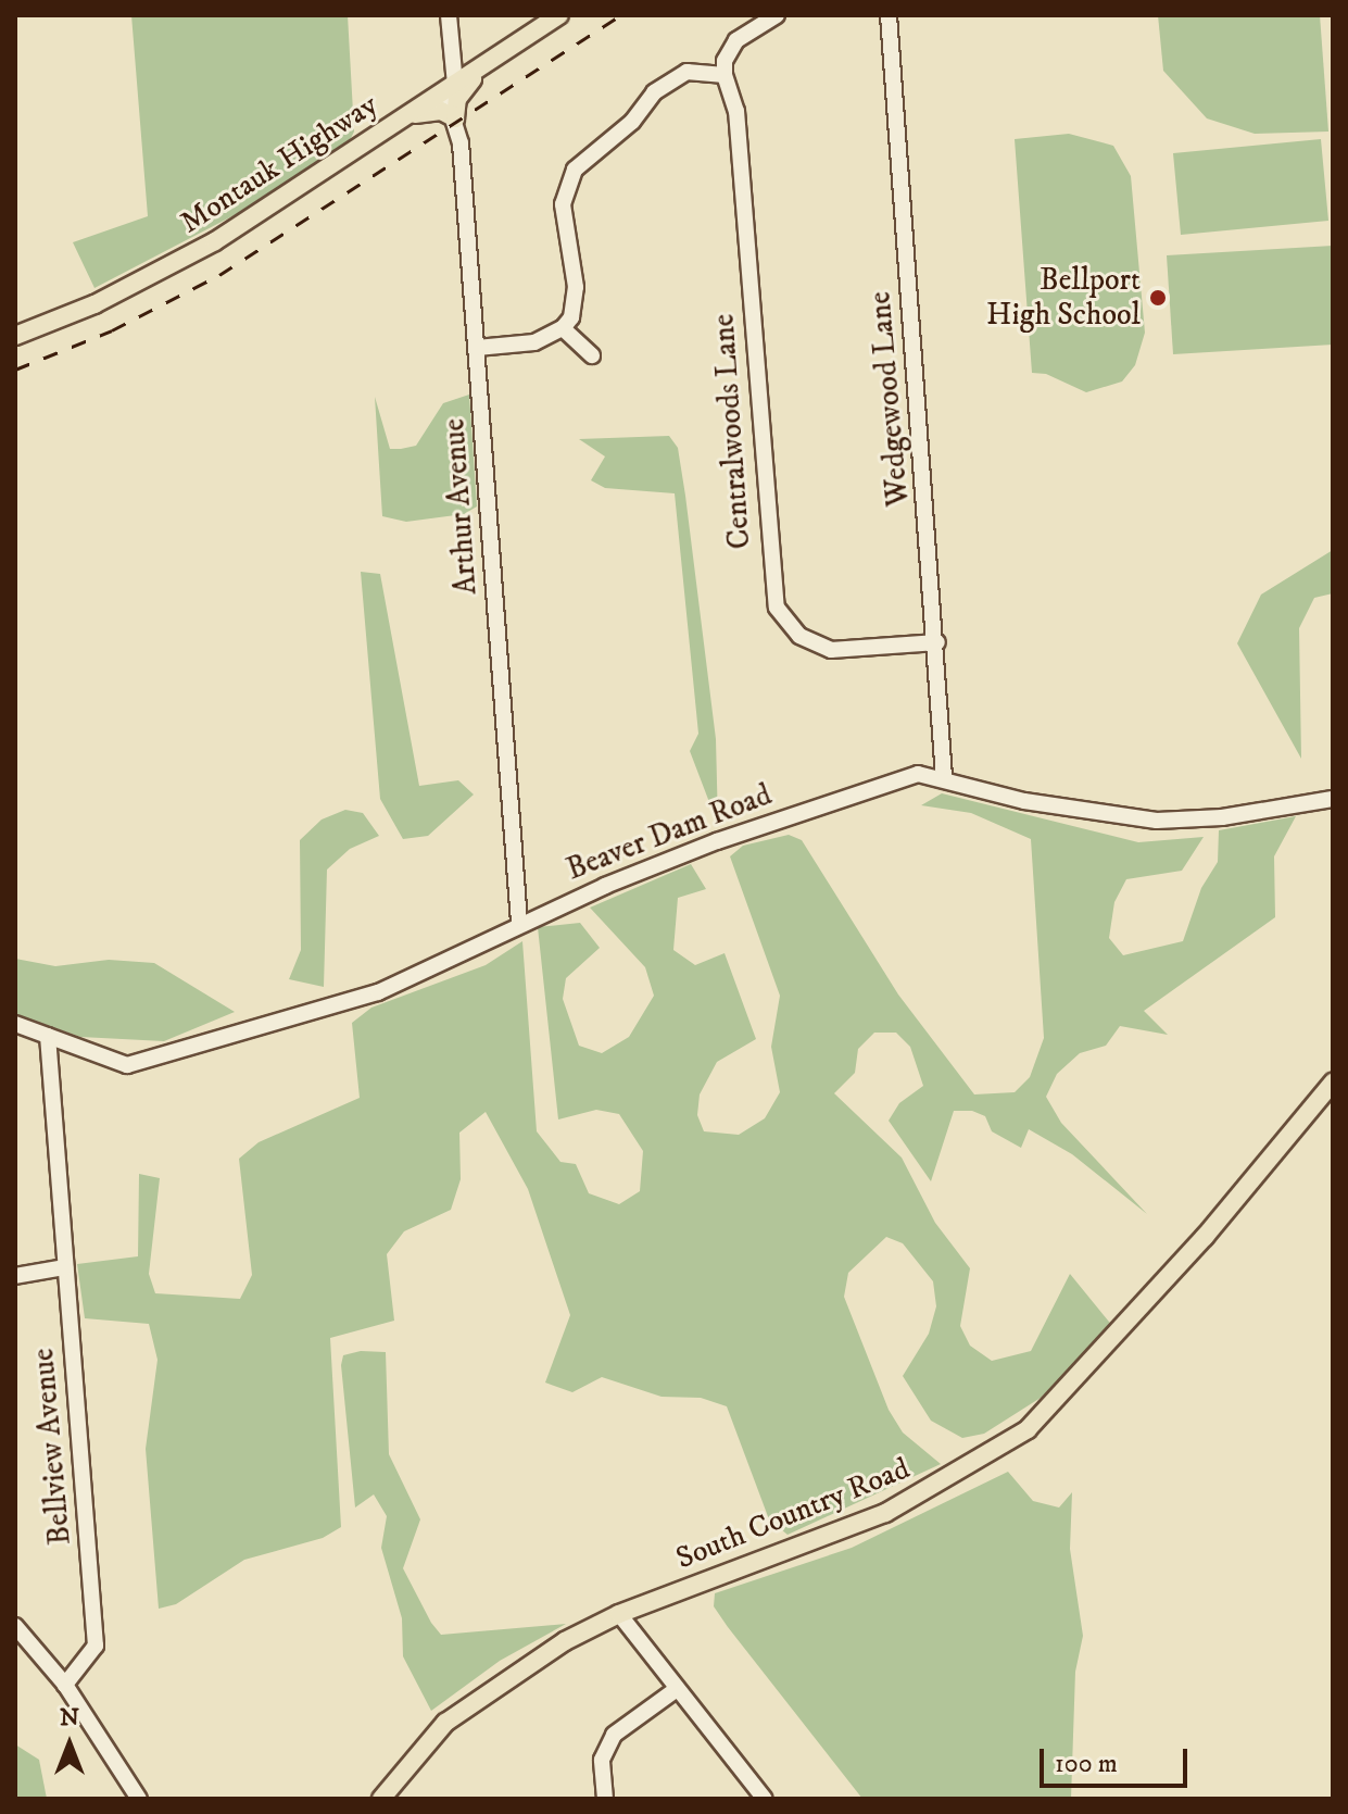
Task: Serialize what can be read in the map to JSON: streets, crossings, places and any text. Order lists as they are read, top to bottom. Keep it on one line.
{"streets":{"main road":["Montauk Highway","South Country Road"],"street":["Wedgewood Lane","Centralwoods Lane","Arthur Avenue","Beaver Dam Road","Bellview Avenue"]},"crossings":[["Montauk Highway","Arthur Avenue"],["Wedgewood Lane","Centralwoods Lane"],["Wedgewood Lane","Beaver Dam Road"],["Arthur Avenue","Beaver Dam Road"],["Beaver Dam Road","Bellview Avenue"]],"places":["Bellport High School"],"scale_bar":"100 m","north":"top"}
